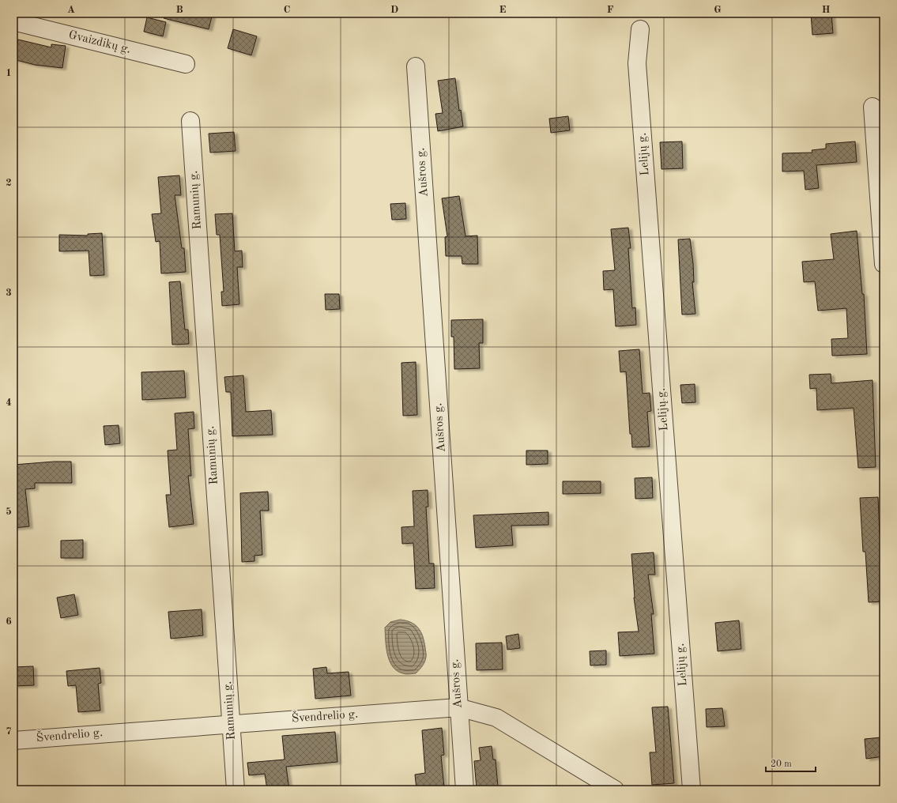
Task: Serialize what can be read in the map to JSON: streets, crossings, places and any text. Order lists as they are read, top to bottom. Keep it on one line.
{"streets":{"street":["Gvaizdikų g.","Lelijų g.","Aušros g.","Ramunių g.","Švendrelio g."]},"crossings":[["Aušros g.","Švendrelio g."],["Ramunių g.","Švendrelio g."]],"scale_bar":"20 m","grid":{"columns":["A","B","C","D","E","F","G","H"],"rows":["1","2","3","4","5","6","7"]}}
